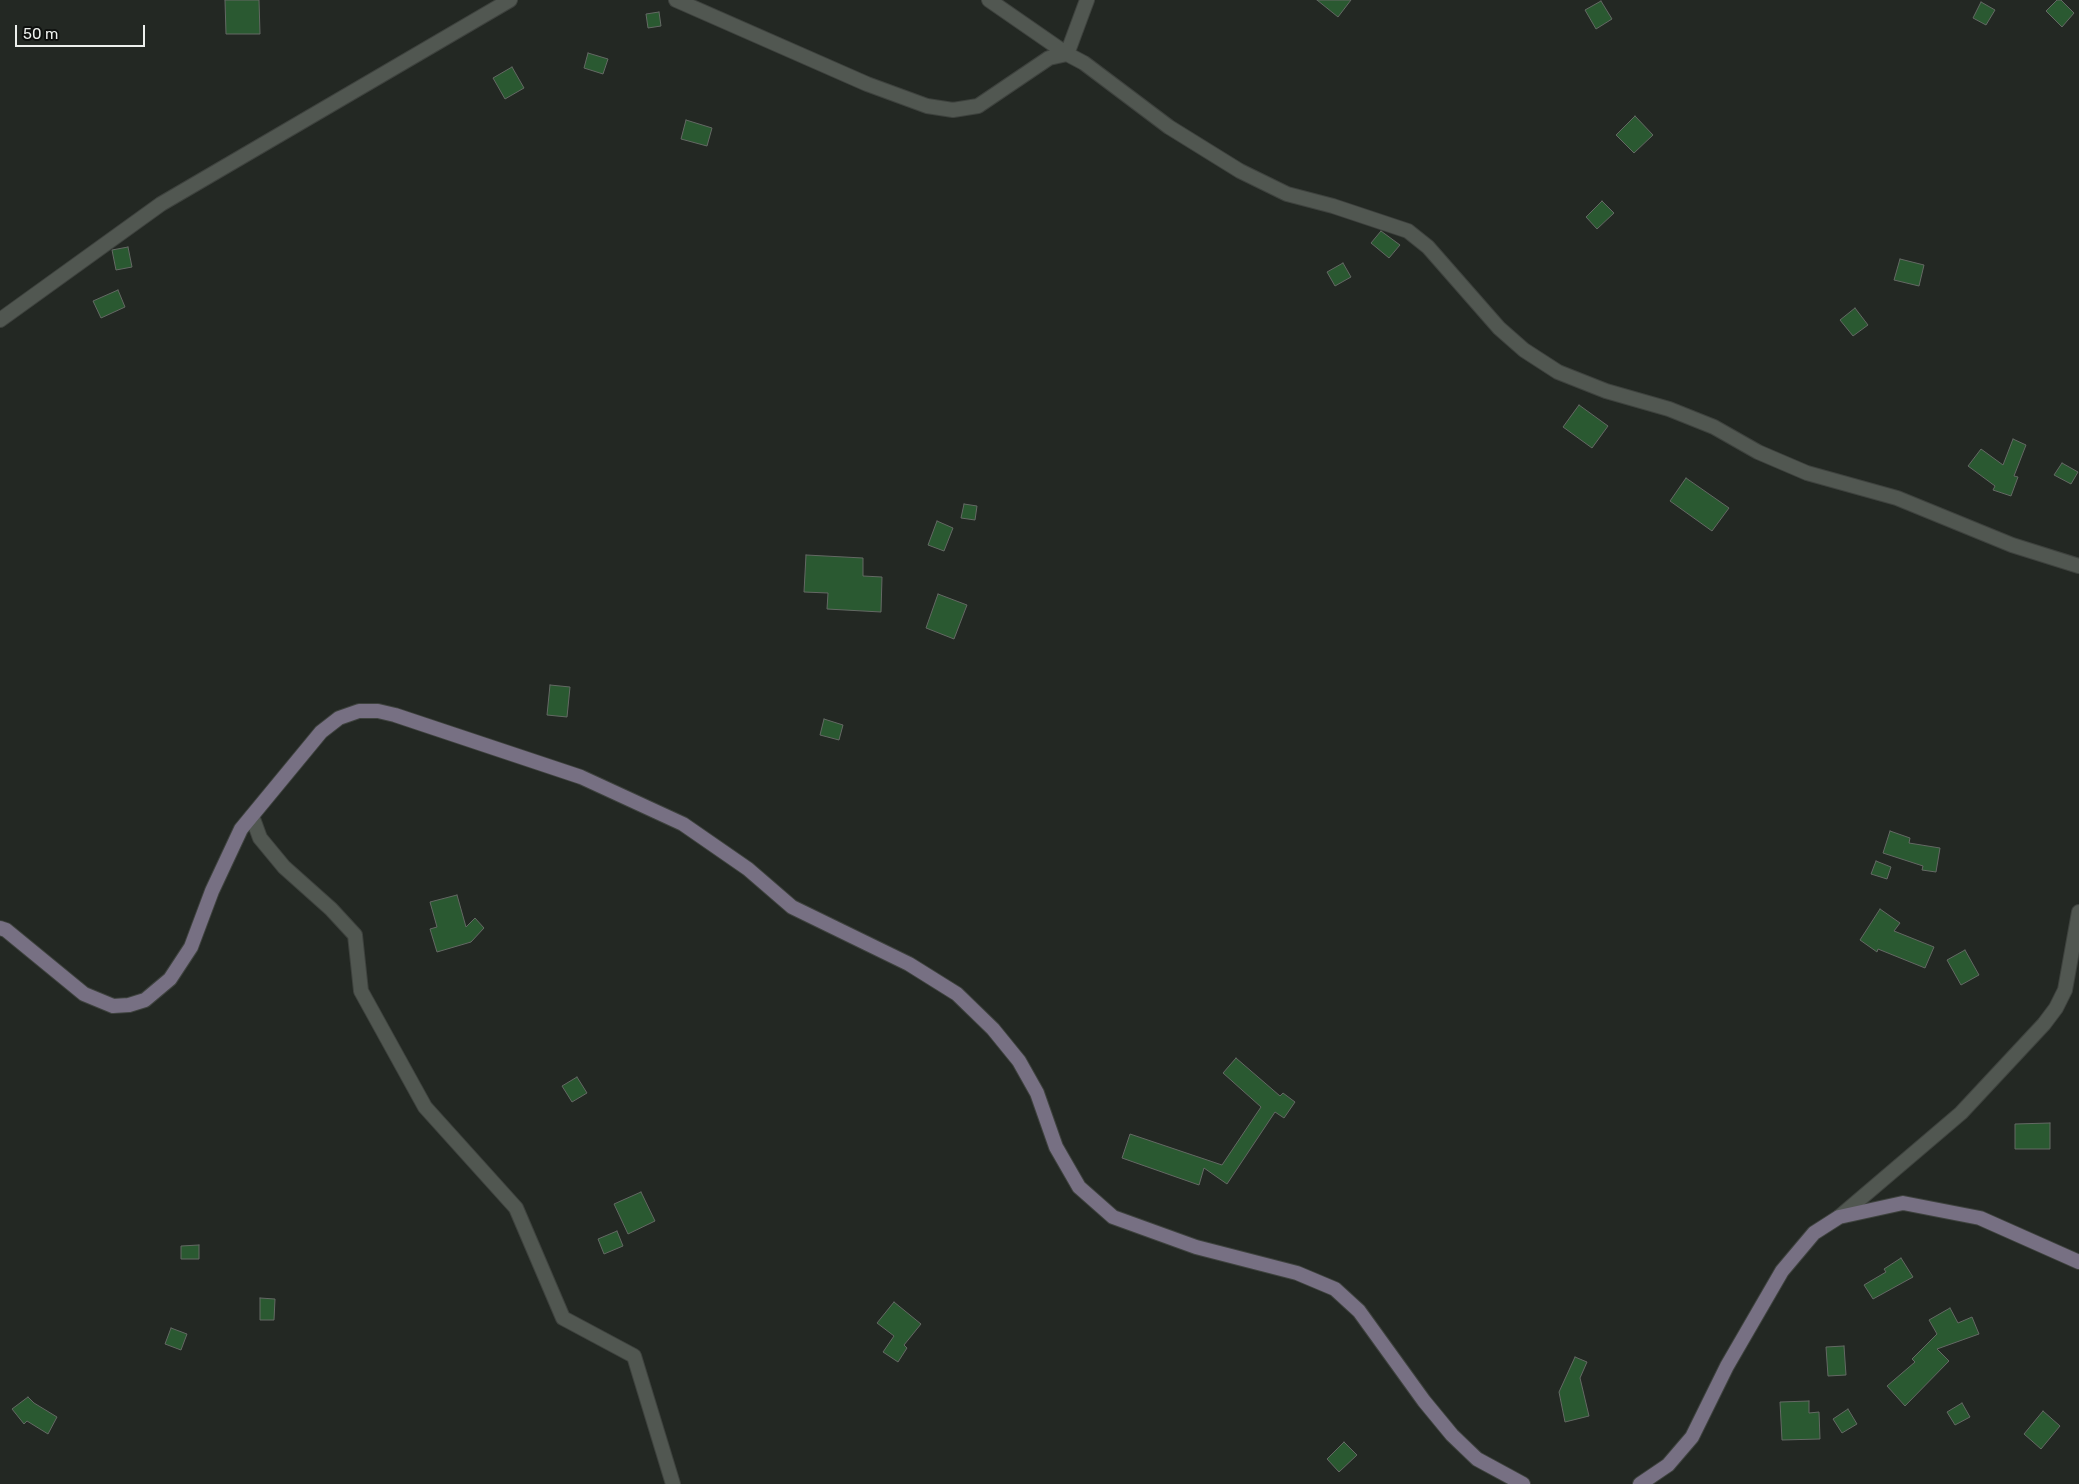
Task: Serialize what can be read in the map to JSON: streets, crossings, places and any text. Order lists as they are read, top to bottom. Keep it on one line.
{"scale_bar":"50 m"}
